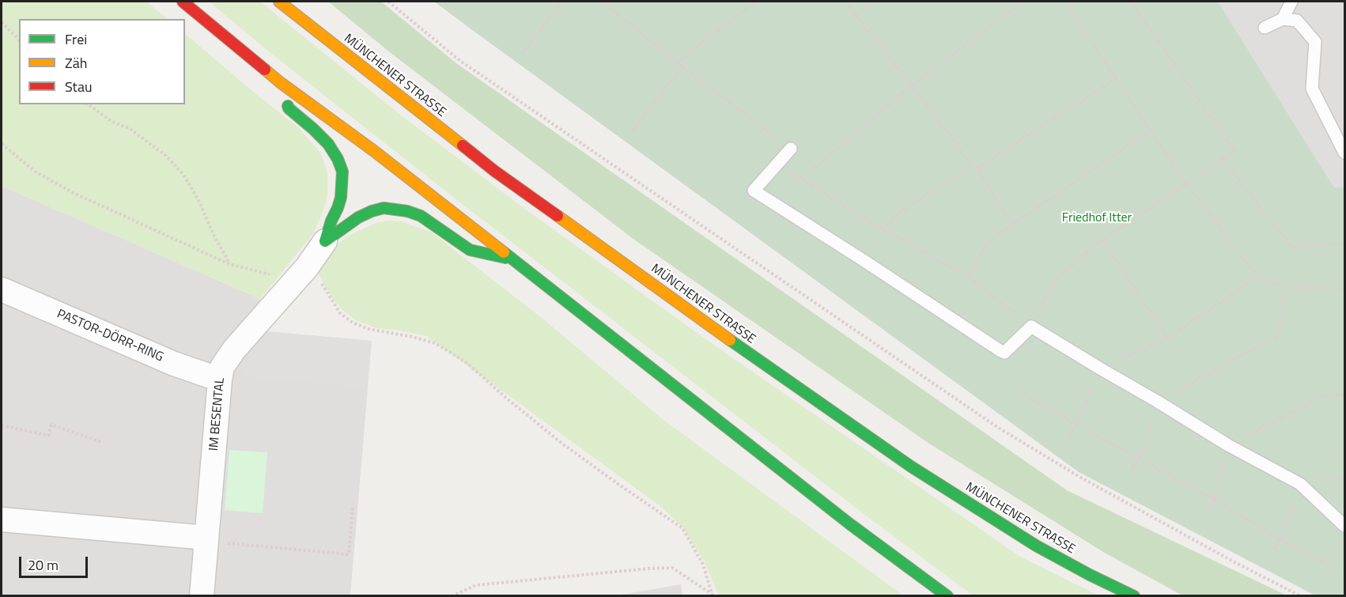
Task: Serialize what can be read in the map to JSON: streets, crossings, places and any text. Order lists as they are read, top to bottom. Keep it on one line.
{"streets":{"main road":["MÜNCHENER STRASSE"],"street":["PASTOR-DÖRR-RING","IM BESENTAL"]},"crossings":[["PASTOR-DÖRR-RING","IM BESENTAL"]],"parks":["Friedhof Itter"],"legend":["Frei","Zäh","Stau"],"scale_bar":"20 m"}
